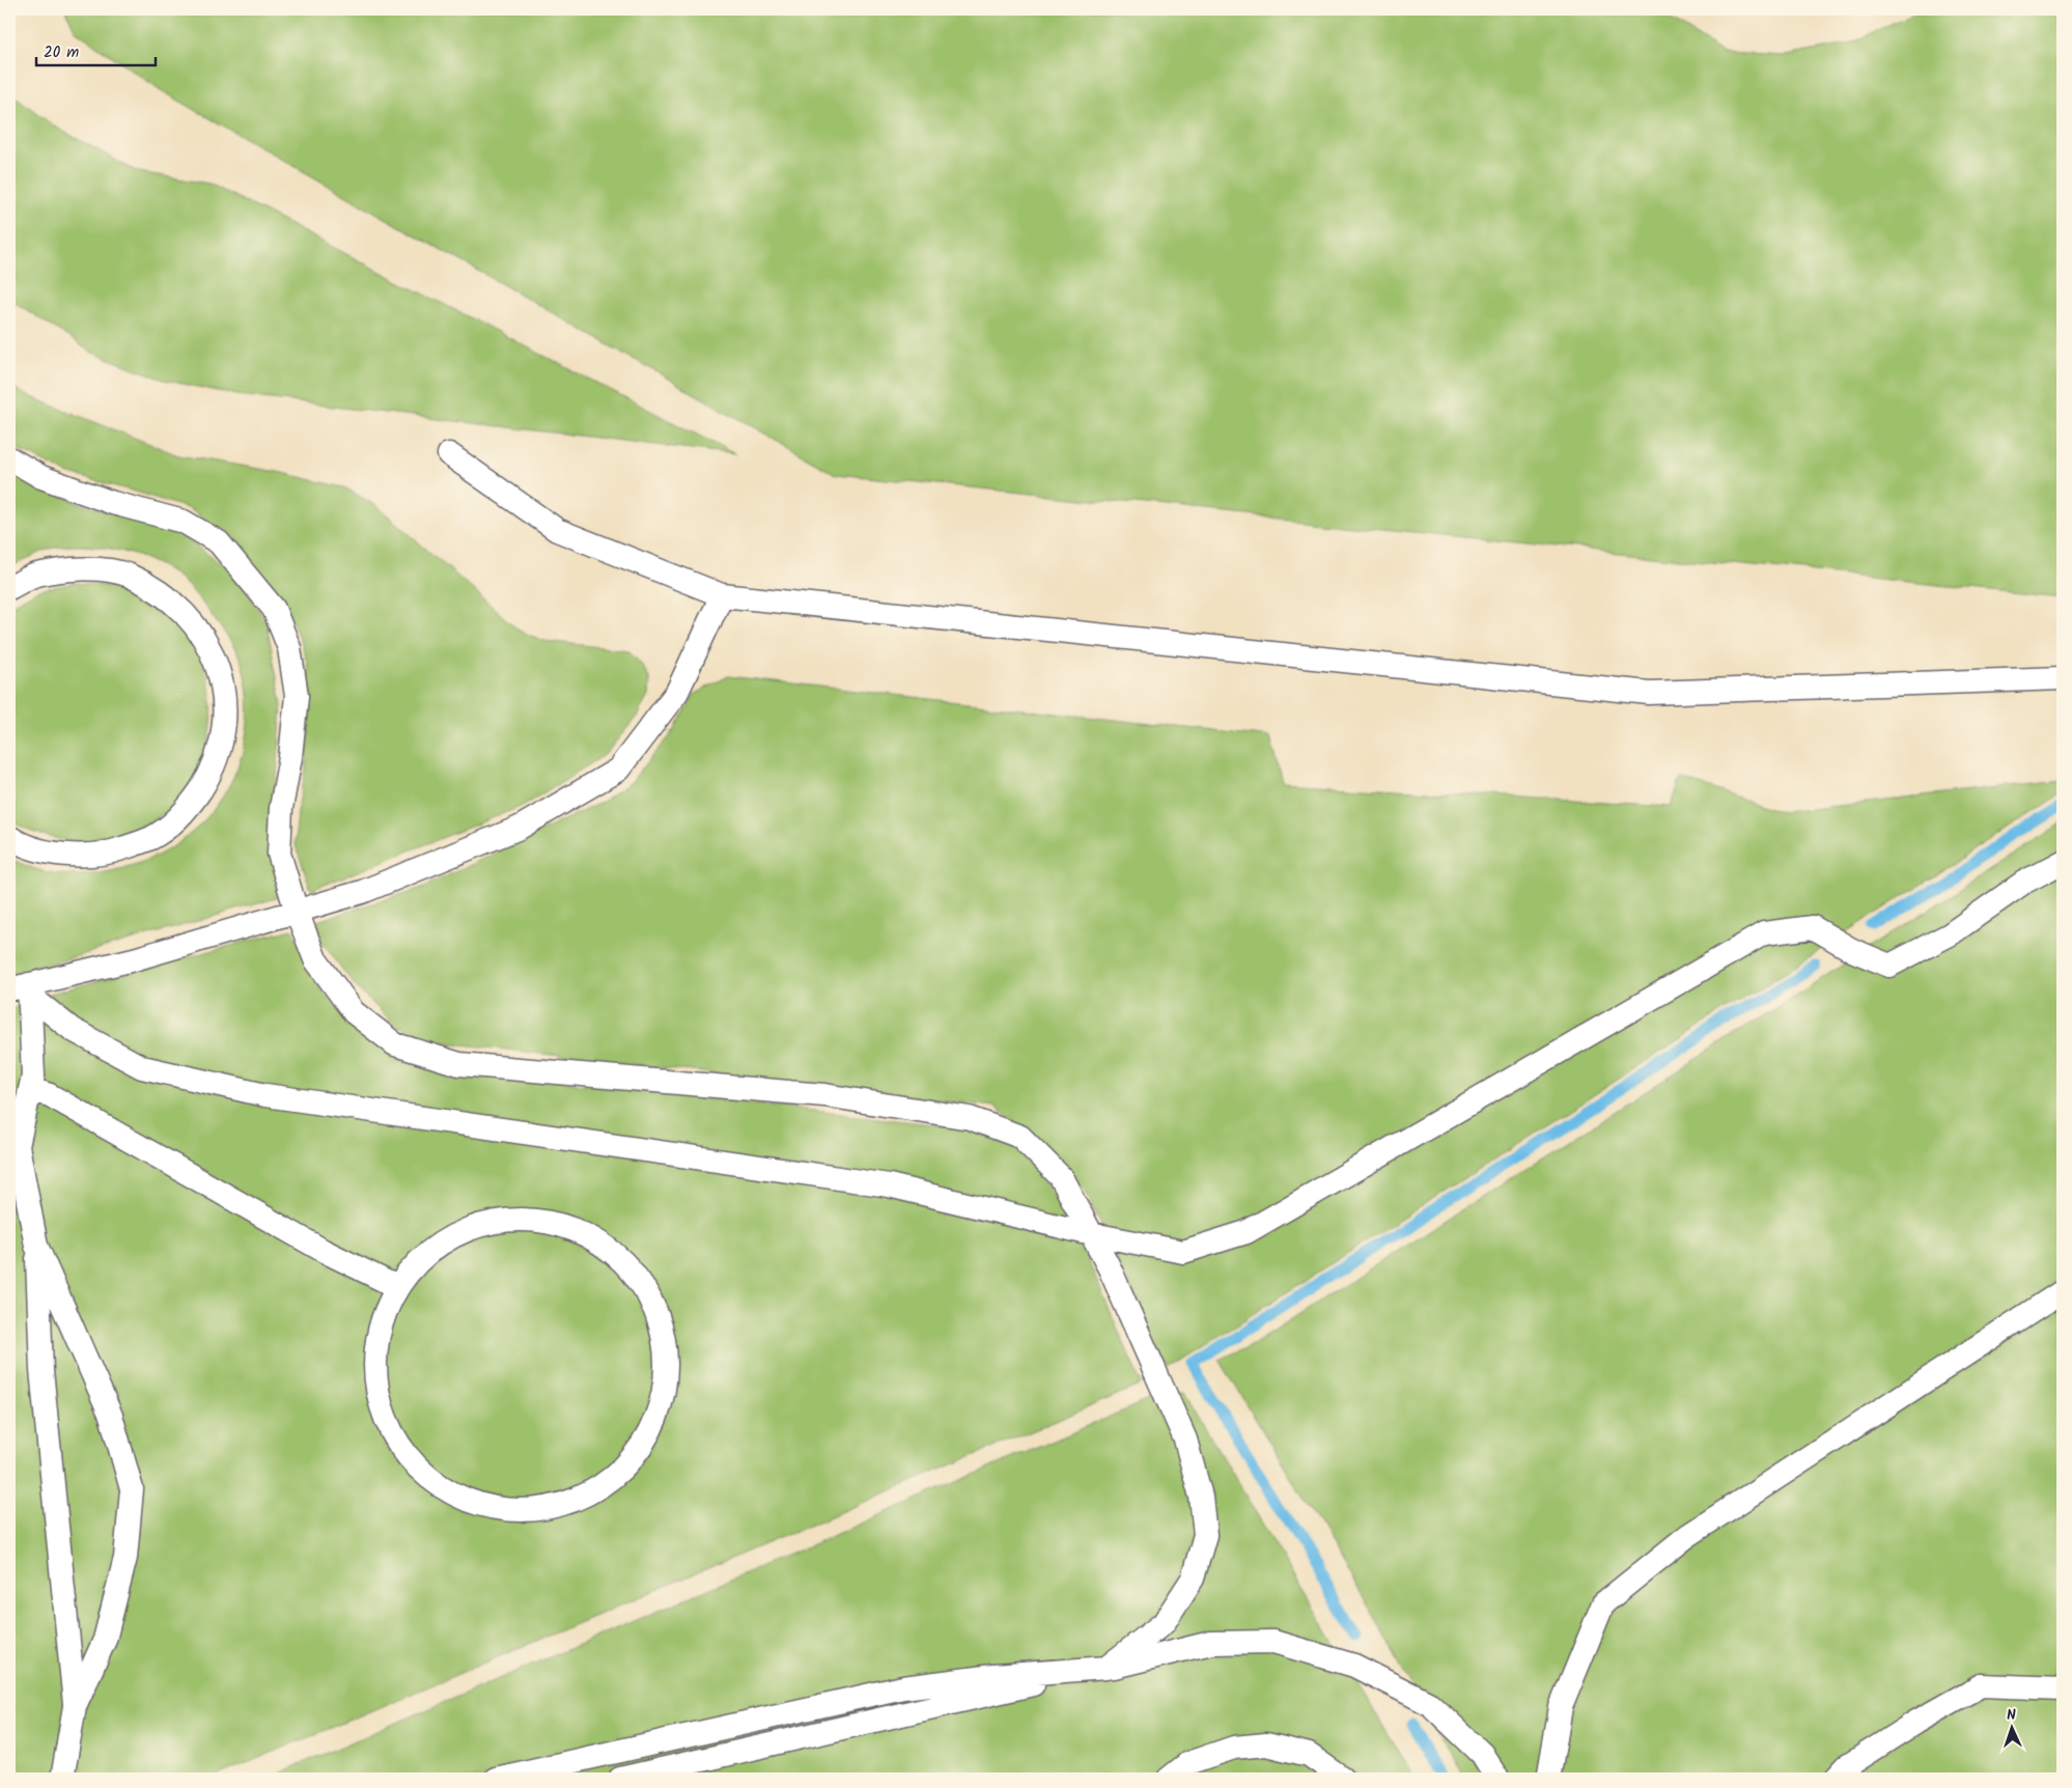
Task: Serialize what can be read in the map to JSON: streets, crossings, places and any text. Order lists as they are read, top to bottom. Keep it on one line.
{"scale_bar":"20 m","north":"top"}
